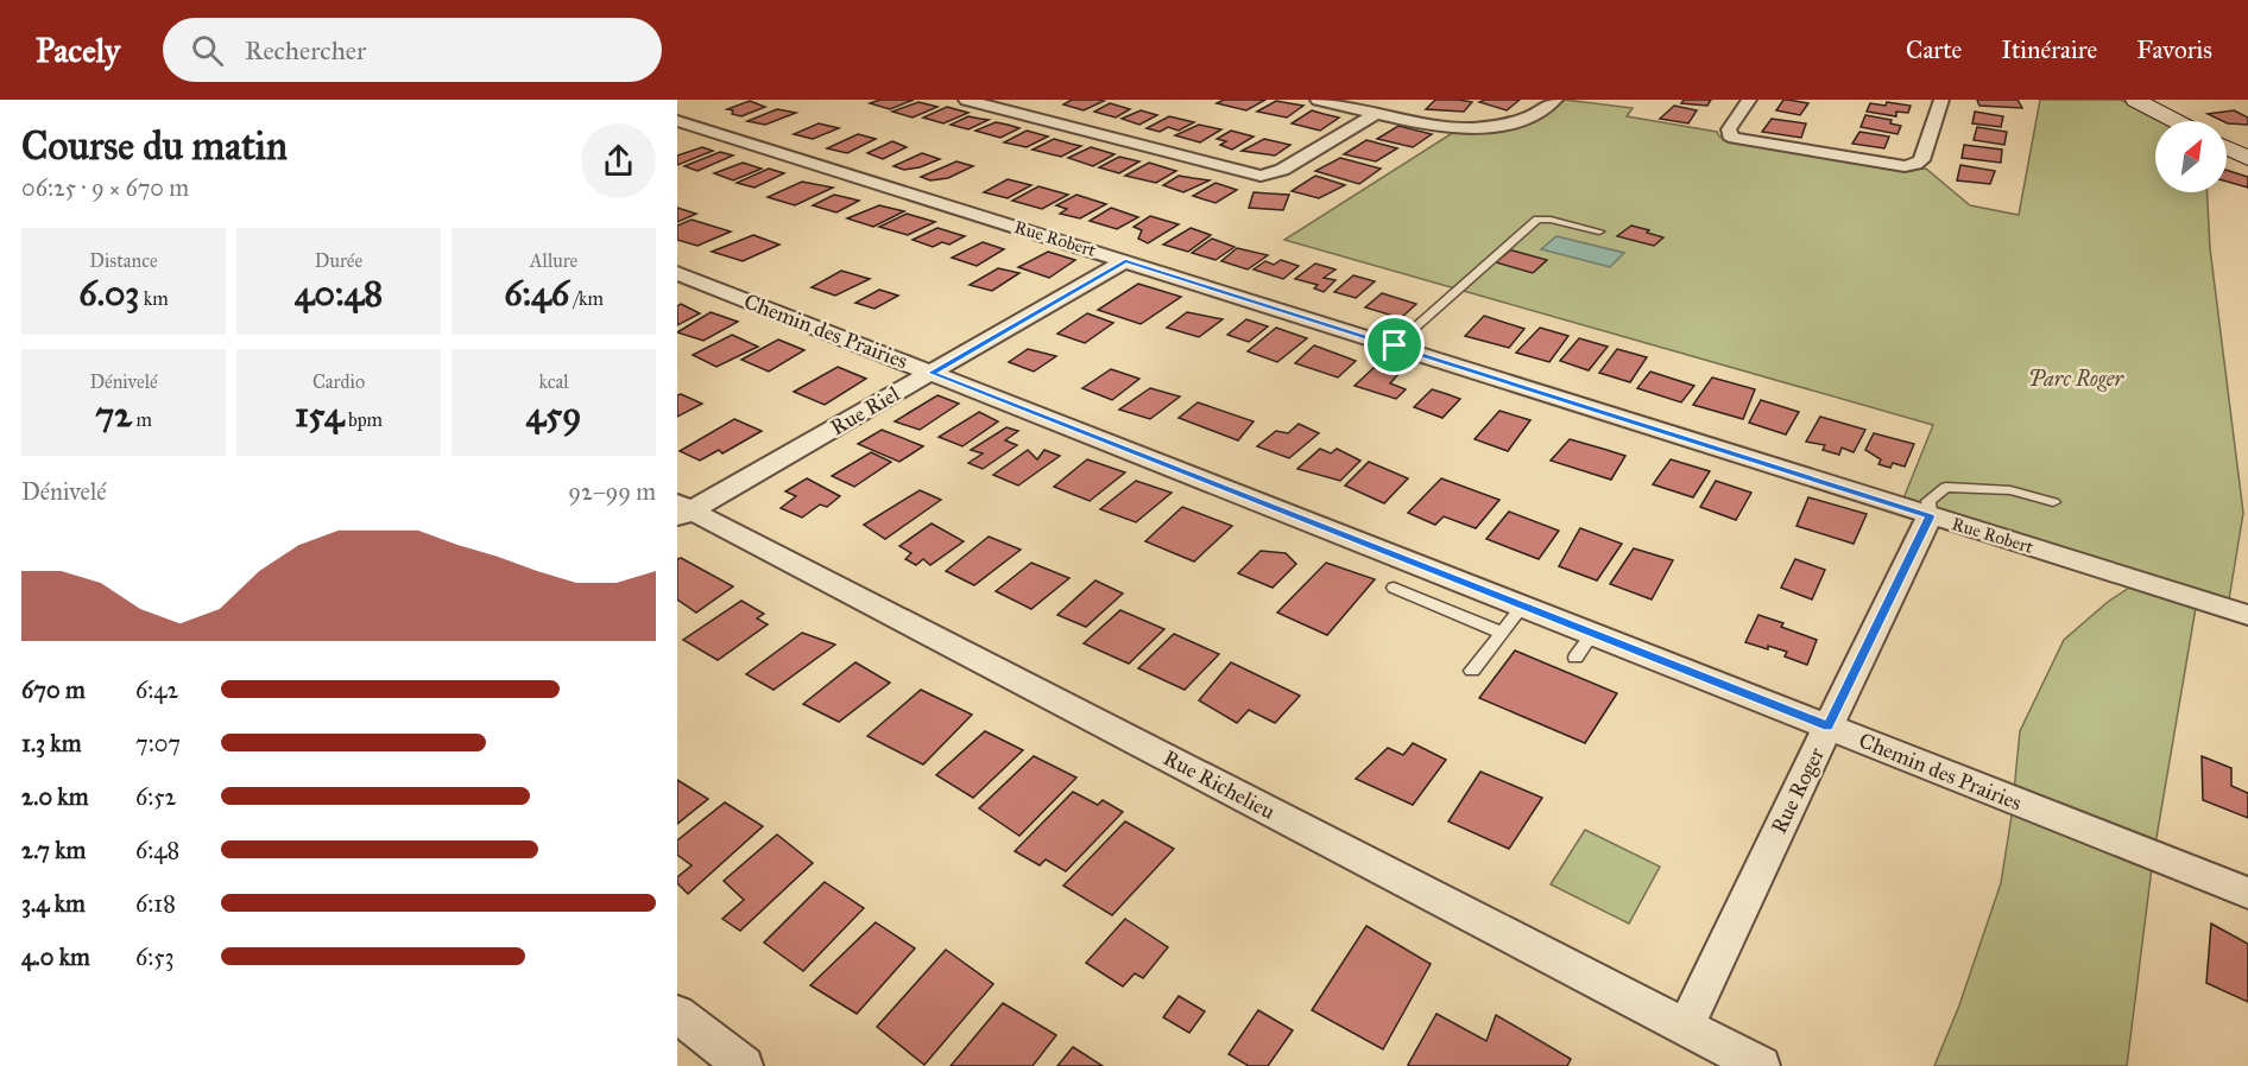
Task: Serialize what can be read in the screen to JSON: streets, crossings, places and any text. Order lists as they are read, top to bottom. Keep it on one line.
{"streets":{"street":["Rue Robert","Chemin des Prairies","Rue Riel","Rue Richelieu","Rue Roger"]},"crossings":[["Rue Robert","Rue Riel"],["Rue Robert","Rue Roger"],["Chemin des Prairies","Rue Riel"],["Chemin des Prairies","Rue Roger"],["Rue Riel","Rue Richelieu"],["Rue Richelieu","Rue Roger"]],"parks":["Parc Roger"],"north":"top right","page":{"header":"Pacely","search":"Rechercher","nav":["Carte","Itinéraire","Favoris"],"heading":["Course du matin","06:25 · 9 × 670 m"],"stats":[["Distance","6.03 km"],["Durée","40:48"],["Allure","6:46 /km"],["Dénivelé","72 m"],["Cardio","154 bpm"],["kcal","459"]],"chart":["Dénivelé","92–99 m"],"list":[{"name":"670 m","note":"6:42"},{"name":"1.3 km","note":"7:07"},{"name":"2.0 km","note":"6:52"},{"name":"2.7 km","note":"6:48"},{"name":"3.4 km","note":"6:18"},{"name":"4.0 km","note":"6:53"}]}}
